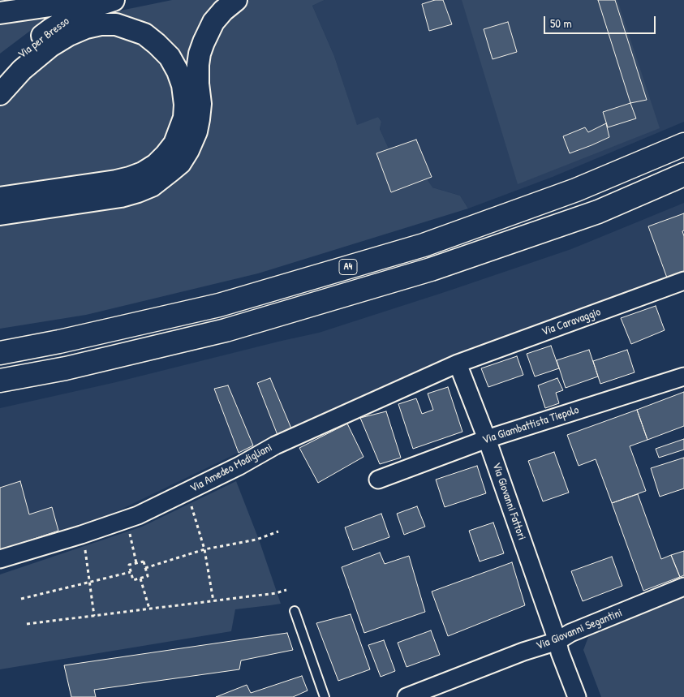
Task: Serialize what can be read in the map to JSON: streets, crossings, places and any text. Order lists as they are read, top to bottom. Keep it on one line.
{"streets":{"highway":["A4"],"street":["Via per Bresso","Via Caravaggio","Via Giambattista Tiepolo","Via Amedeo Modigliani","Via Giovanni Fattori","Via Giovanni Segantini"]},"crossings":[["Via Caravaggio","Via Amedeo Modigliani"],["Via Caravaggio","Via Giovanni Fattori"],["Via Giambattista Tiepolo","Via Giovanni Fattori"],["Via Amedeo Modigliani","Via Giovanni Fattori"],["Via Giovanni Fattori","Via Giovanni Segantini"]],"scale_bar":"50 m"}
